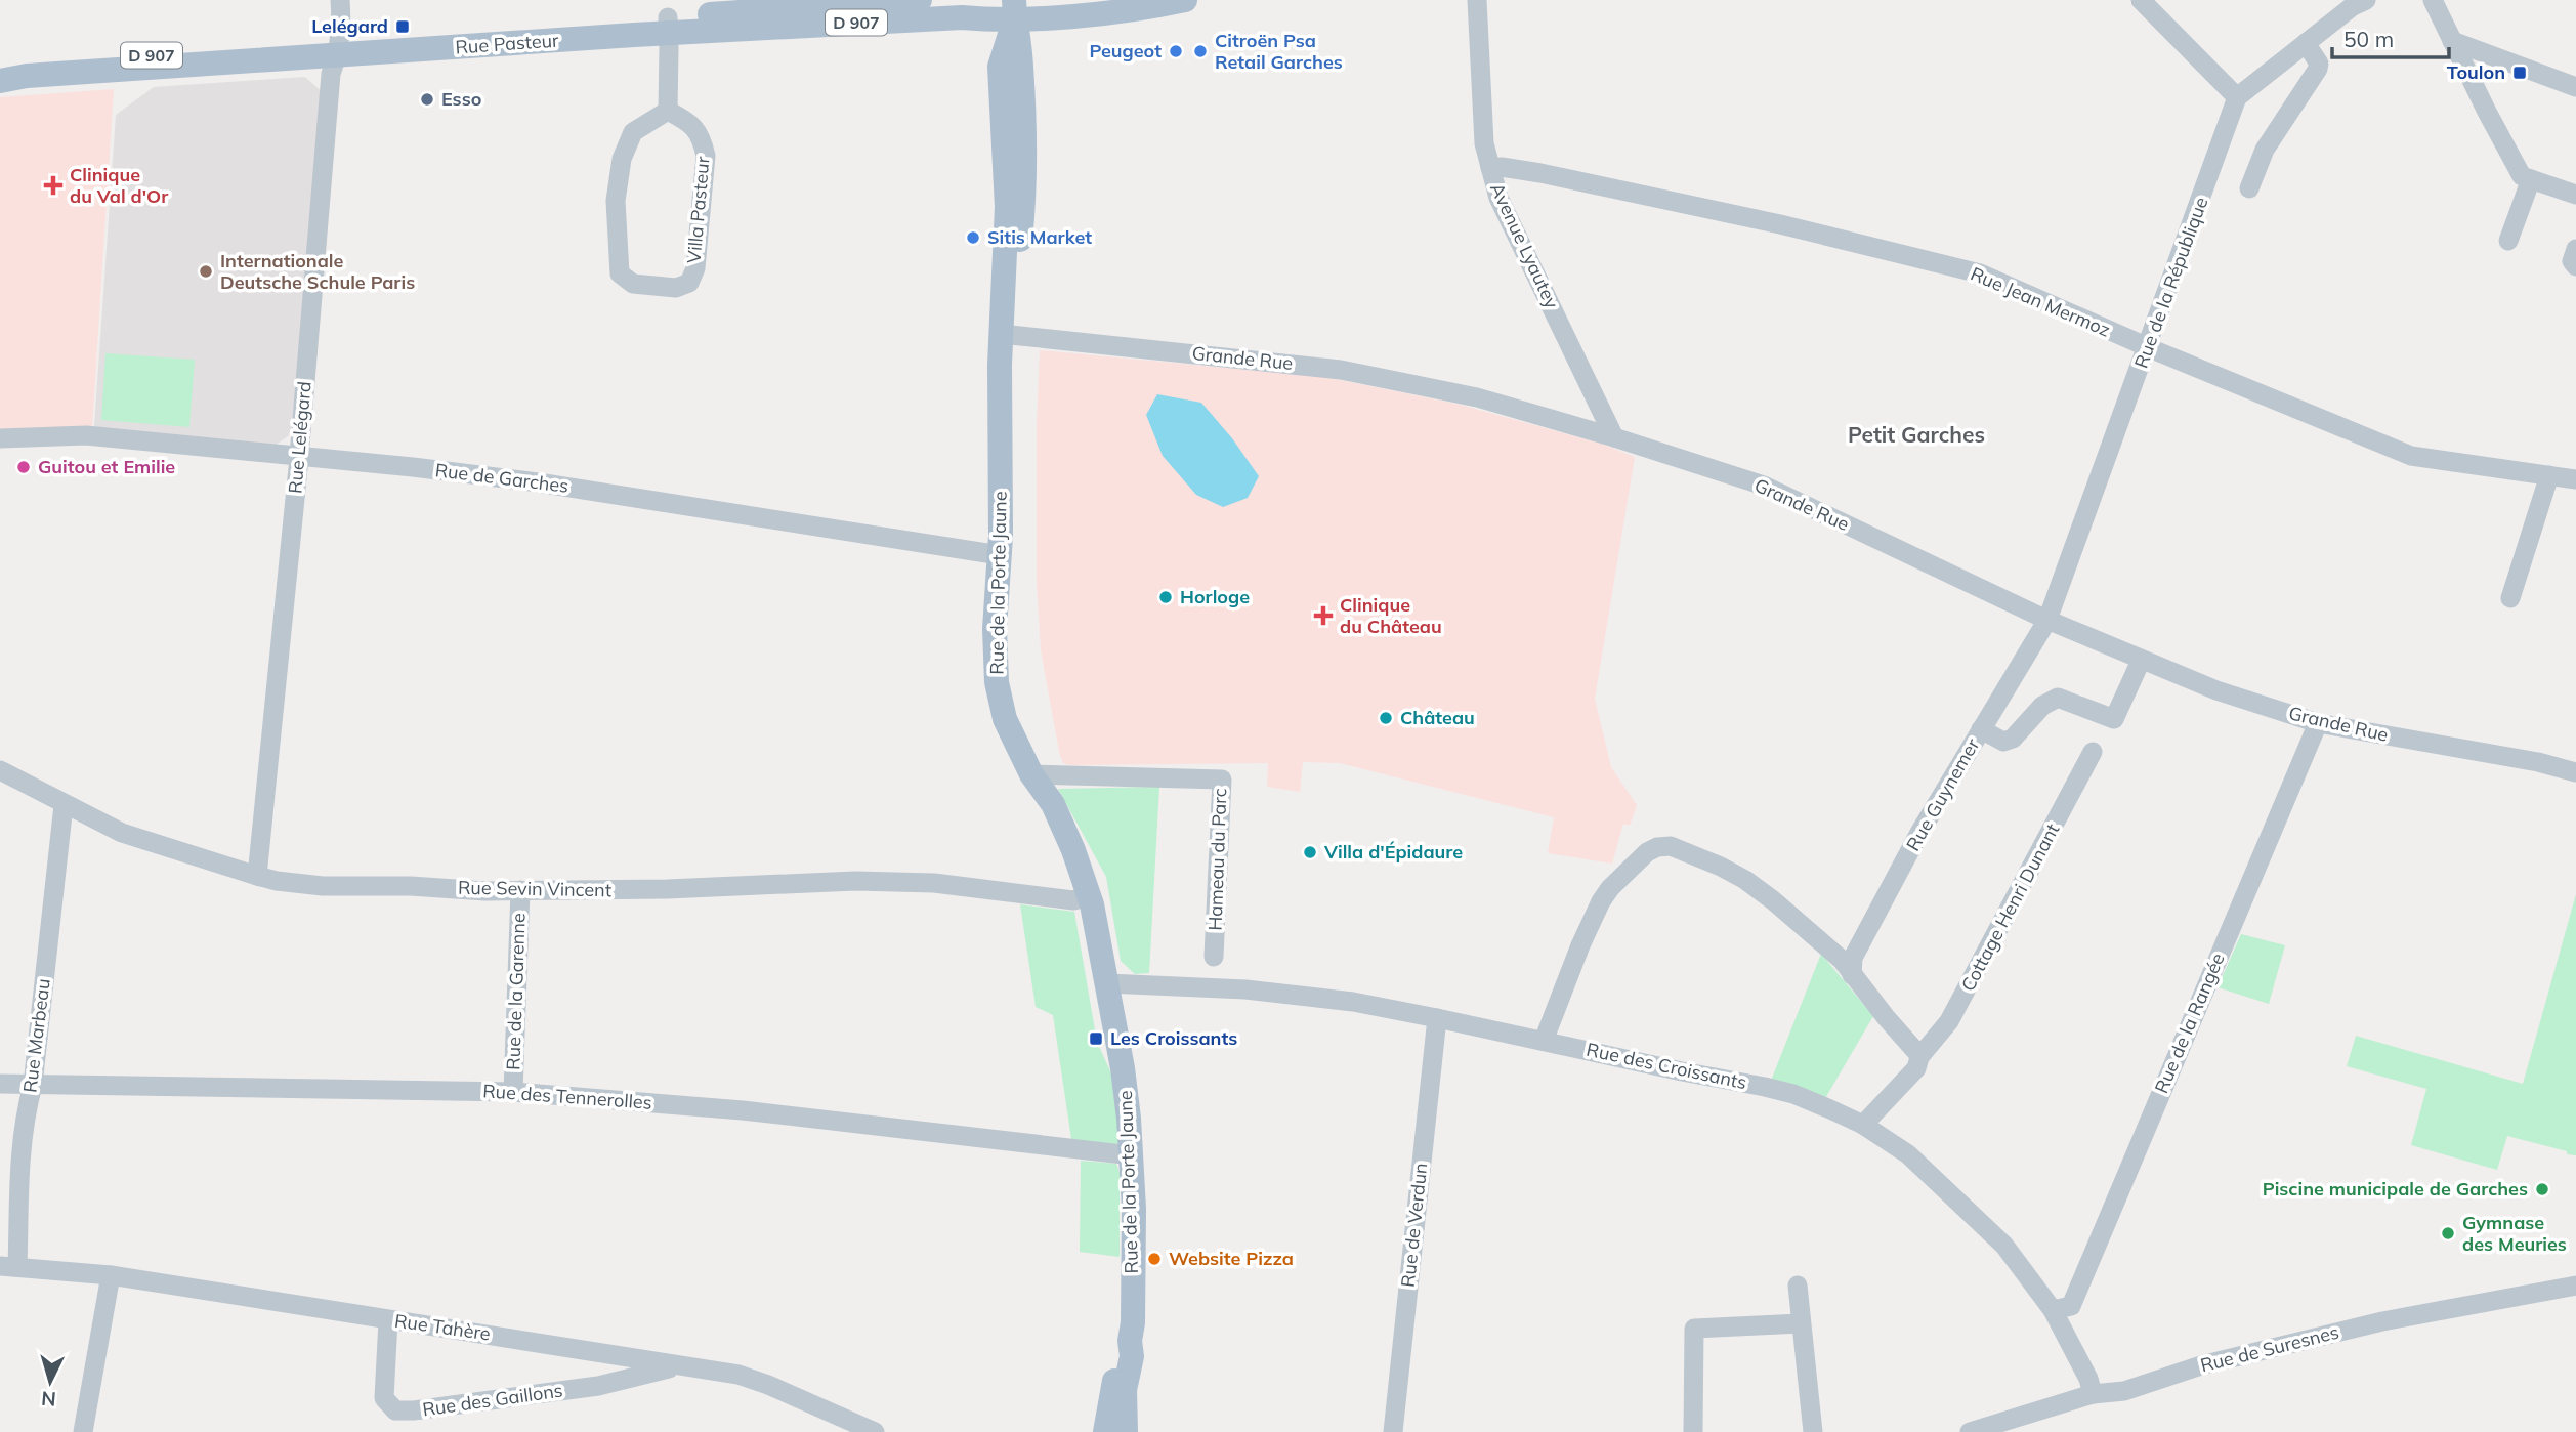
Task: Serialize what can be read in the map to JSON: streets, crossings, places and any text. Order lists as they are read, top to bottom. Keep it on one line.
{"streets":{"main road":["D 907","Rue Pasteur","Rue de la Porte Jaune"],"street":["Villa Pasteur","Avenue Lyautey","Rue de la République","Rue Jean Mermoz","Grande Rue","Rue Lelégard","Rue de Garches","Rue Guynemer","Hameau du Parc","Rue Sevin Vincent","Cottage Henri Dunant","Rue de la Garenne","Rue de la Rangée","Rue Marbeau","Rue des Croissants","Rue des Tennerolles","Rue de Verdun","Rue Tahère","Rue de Suresnes","Rue des Gaillons"]},"crossings":[["D 907","Rue Pasteur"],["D 907","Rue de la Porte Jaune"],["Rue Pasteur","Rue Lelégard"],["Rue Pasteur","Rue de la Porte Jaune"],["Avenue Lyautey","Rue Jean Mermoz"],["Avenue Lyautey","Grande Rue"],["Rue de la République","Rue Jean Mermoz"],["Rue de la République","Grande Rue"],["Rue de la République","Rue Guynemer"],["Grande Rue","Rue de la Porte Jaune"],["Grande Rue","Rue Guynemer"],["Grande Rue","Rue de la Rangée"],["Rue Lelégard","Rue de Garches"],["Rue Lelégard","Rue Sevin Vincent"],["Rue de Garches","Rue de la Porte Jaune"],["Rue de la Porte Jaune","Hameau du Parc"],["Rue de la Porte Jaune","Rue Sevin Vincent"],["Rue de la Porte Jaune","Rue des Croissants"],["Rue de la Porte Jaune","Rue des Tennerolles"],["Rue Sevin Vincent","Rue de la Garenne"],["Rue Sevin Vincent","Rue Marbeau"],["Cottage Henri Dunant","Rue des Croissants"],["Rue de la Garenne","Rue des Tennerolles"],["Rue de la Rangée","Rue des Croissants"],["Rue Marbeau","Rue des Tennerolles"],["Rue Marbeau","Rue Tahère"],["Rue des Croissants","Rue de Verdun"],["Rue des Croissants","Rue de Suresnes"],["Rue Tahère","Rue des Gaillons"]],"districts":["Petit Garches"],"places":{"transit":["Lelégard","Toulon","Les Croissants"],"other":["Peugeot","Citroën Psa Retail Garches","Esso","Sitis Market","Internationale Deutsche Schule Paris","Guitou et Emilie","Horloge","Château","Villa d'Épidaure","Piscine municipale de Garches","Gymnase des Meuries","Website Pizza"],"health":["Clinique du Val d'Or","Clinique du Château"]},"scale_bar":"50 m","north":"bottom"}
